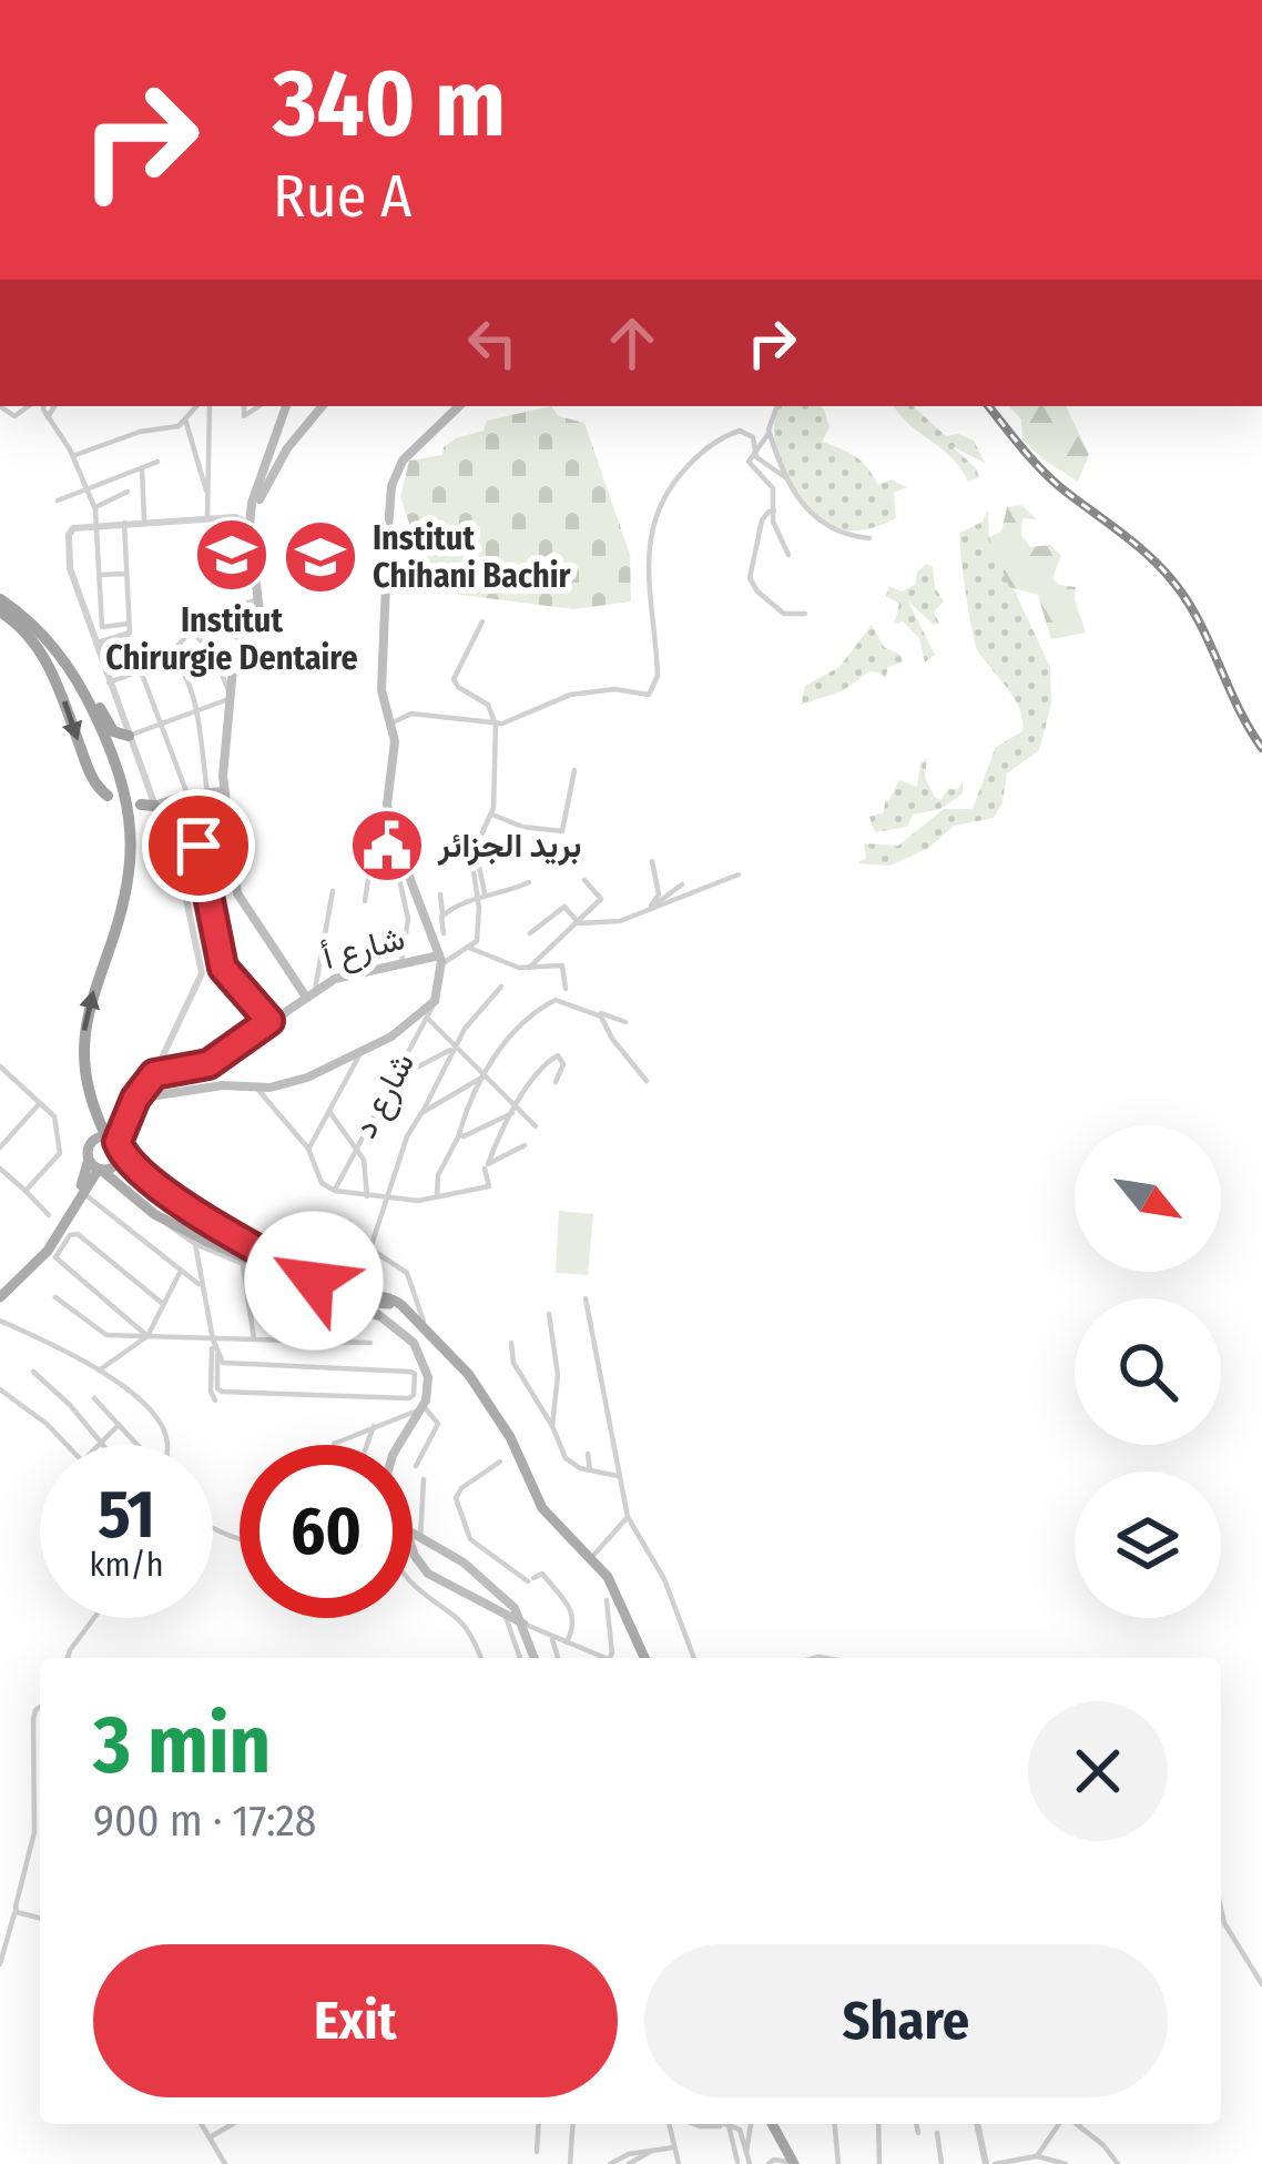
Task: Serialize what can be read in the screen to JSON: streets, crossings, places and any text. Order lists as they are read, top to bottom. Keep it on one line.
{"streets":{"main road":["شارع أ"],"street":["شارع د"]},"places":{"school or university":["Institut Chirurgie Dentaire","Institut Chihani Bachir"],"public building":["بريد الجزائر"]},"north":"bottom right","page":{"turn":["340 m","Rue A"],"speed":"51 km/h","limit":"60","heading":["3 min","900 m · 17:28"],"buttons":["Exit","Share"]}}
